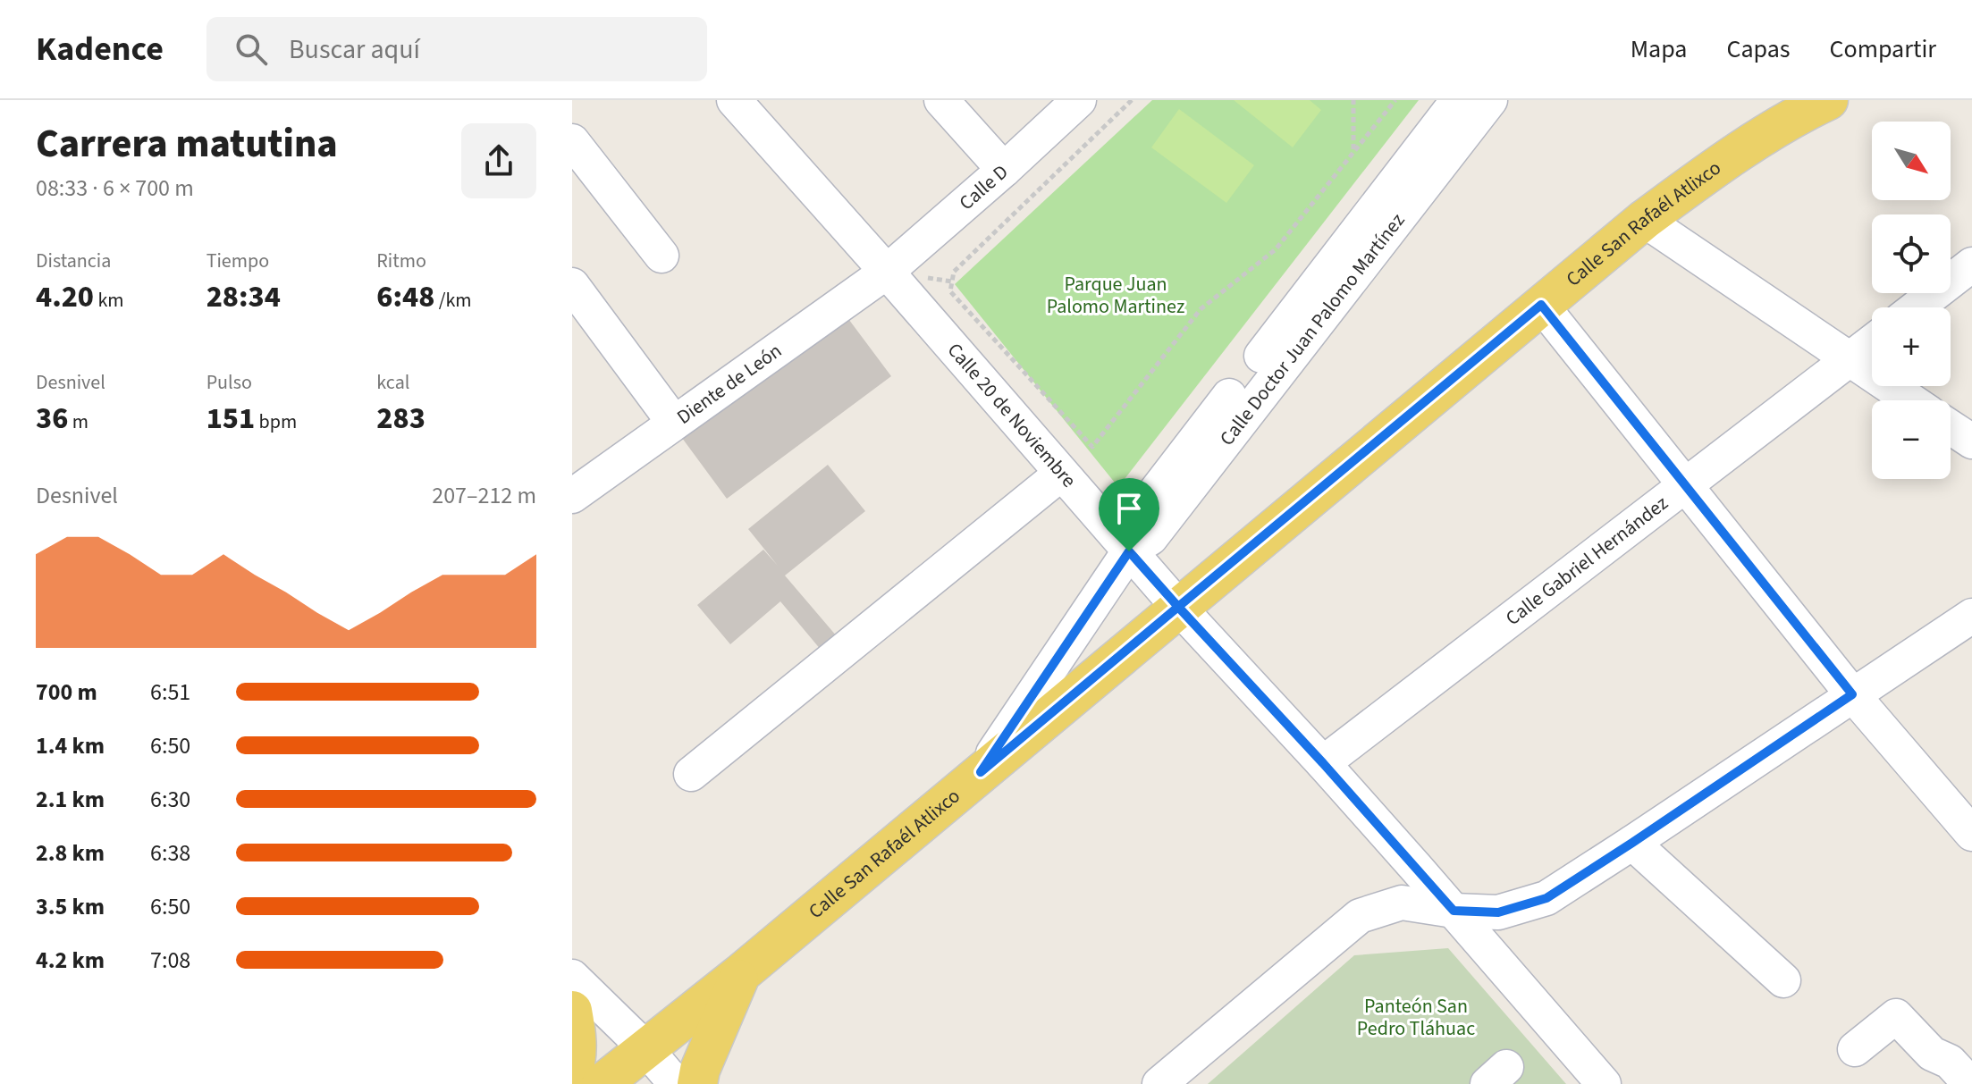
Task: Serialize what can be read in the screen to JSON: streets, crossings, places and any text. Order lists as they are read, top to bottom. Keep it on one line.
{"streets":{"main road":["Calle San Rafaél Atlixco"],"street":["Calle D","Calle Doctor Juan Palomo Martínez","Diente de León","Calle 20 de Noviembre","Calle Gabriel Hernández"]},"crossings":[["Calle D","Diente de León"],["Calle D","Calle 20 de Noviembre"],["Calle San Rafaél Atlixco","Calle Doctor Juan Palomo Martínez"],["Calle San Rafaél Atlixco","Calle 20 de Noviembre"],["Calle Doctor Juan Palomo Martínez","Calle 20 de Noviembre"],["Diente de León","Calle 20 de Noviembre"],["Calle 20 de Noviembre","Calle Gabriel Hernández"]],"parks":["Parque Juan Palomo Martinez","Panteón San Pedro Tláhuac"],"north":"bottom right","page":{"header":"Kadence","search":"Buscar aquí","nav":["Mapa","Capas","Compartir"],"heading":["Carrera matutina","08:33 · 6 × 700 m"],"map_buttons":["+","−"],"stats":[["Distancia","4.20 km"],["Tiempo","28:34"],["Ritmo","6:48 /km"],["Desnivel","36 m"],["Pulso","151 bpm"],["kcal","283"]],"chart":["Desnivel","207–212 m"],"list":[{"name":"700 m","note":"6:51"},{"name":"1.4 km","note":"6:50"},{"name":"2.1 km","note":"6:30"},{"name":"2.8 km","note":"6:38"},{"name":"3.5 km","note":"6:50"},{"name":"4.2 km","note":"7:08"}]}}
